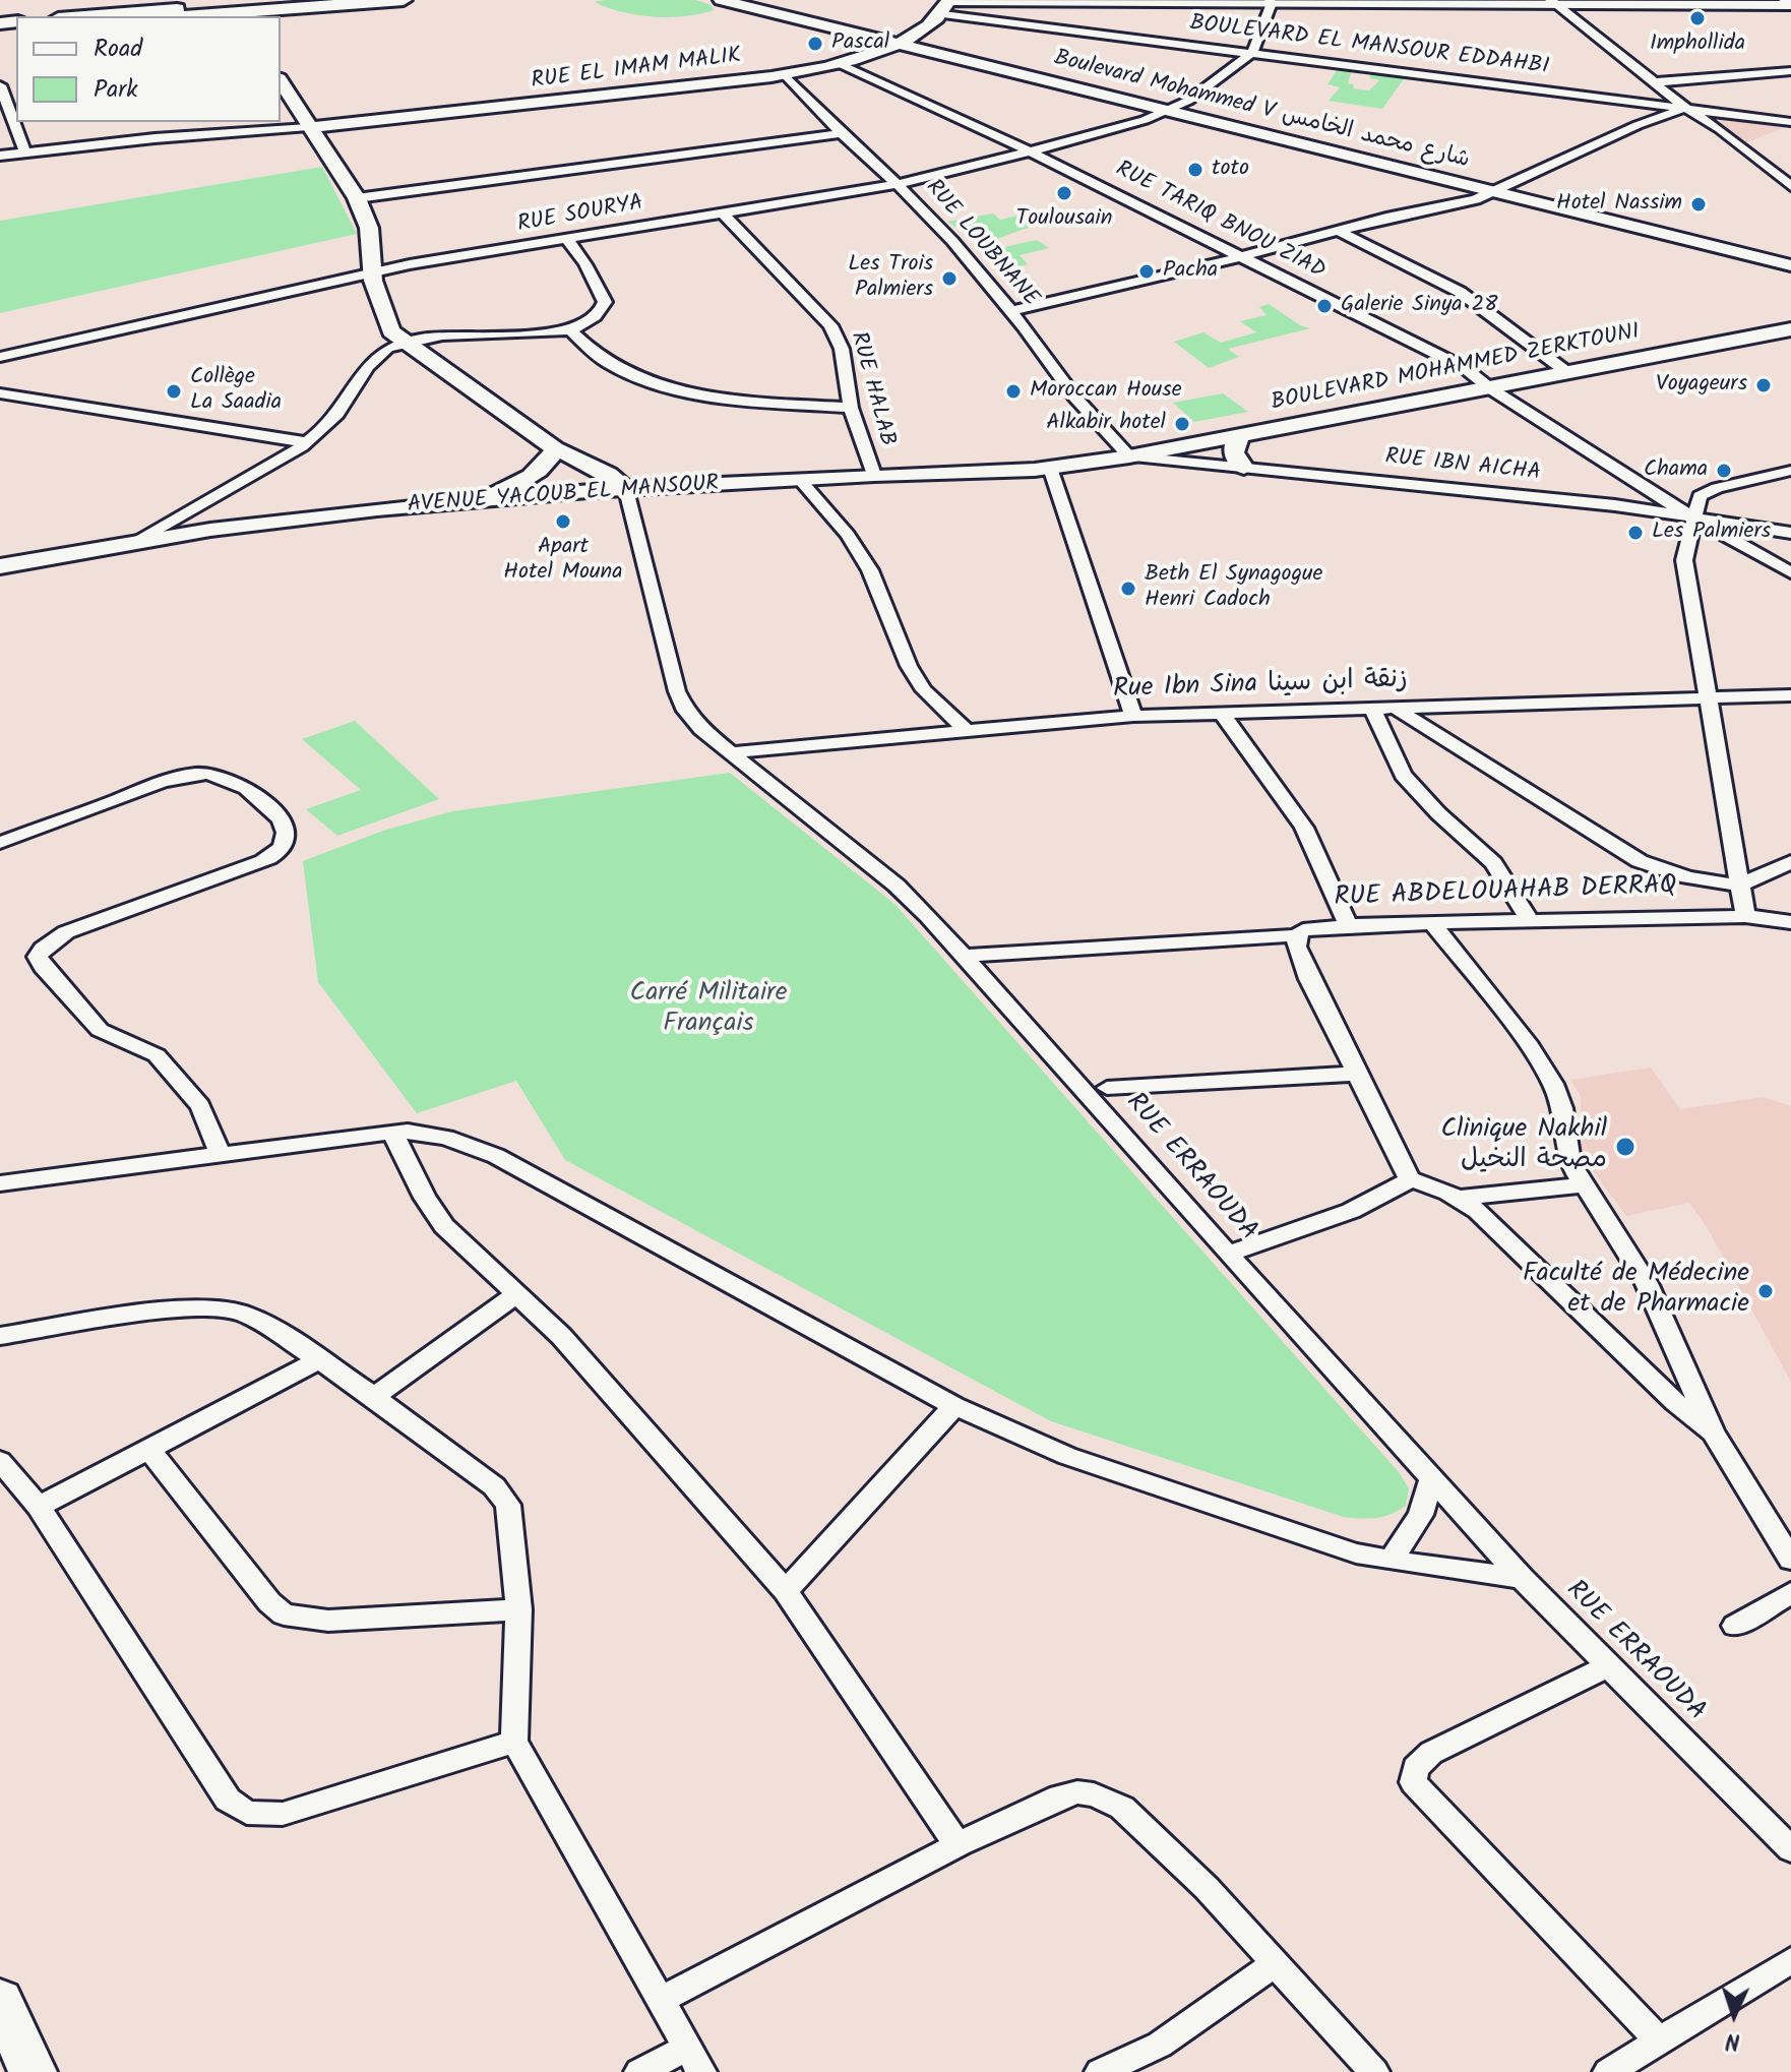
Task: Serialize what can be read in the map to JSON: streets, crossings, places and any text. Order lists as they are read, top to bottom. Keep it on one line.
{"streets":{"street":["BOULEVARD EL MANSOUR EDDAHBI","RUE EL IMAM MALIK","Boulevard Mohammed V شارع محمد الخامس","RUE SOURYA","RUE TARIQ BNOU ZIAD","RUE LOUBNANE","BOULEVARD MOHAMMED ZERKTOUNI","RUE HALAB","RUE IBN AICHA","AVENUE YACOUB EL MANSOUR","Rue Ibn Sina زنقة ابن سينا","RUE ABDELOUAHAB DERRAQ","RUE ERRAOUDA"]},"crossings":[["BOULEVARD EL MANSOUR EDDAHBI","RUE EL IMAM MALIK"],["BOULEVARD EL MANSOUR EDDAHBI","RUE SOURYA"],["RUE EL IMAM MALIK","Boulevard Mohammed V شارع محمد الخامس"],["RUE EL IMAM MALIK","RUE TARIQ BNOU ZIAD"],["RUE EL IMAM MALIK","RUE LOUBNANE"],["Boulevard Mohammed V شارع محمد الخامس","RUE SOURYA"],["RUE SOURYA","RUE TARIQ BNOU ZIAD"],["RUE SOURYA","RUE LOUBNANE"],["RUE SOURYA","RUE HALAB"],["RUE TARIQ BNOU ZIAD","BOULEVARD MOHAMMED ZERKTOUNI"],["RUE TARIQ BNOU ZIAD","RUE IBN AICHA"],["RUE LOUBNANE","BOULEVARD MOHAMMED ZERKTOUNI"],["RUE LOUBNANE","RUE IBN AICHA"],["RUE LOUBNANE","AVENUE YACOUB EL MANSOUR"],["BOULEVARD MOHAMMED ZERKTOUNI","RUE IBN AICHA"],["BOULEVARD MOHAMMED ZERKTOUNI","AVENUE YACOUB EL MANSOUR"],["RUE HALAB","AVENUE YACOUB EL MANSOUR"],["RUE IBN AICHA","AVENUE YACOUB EL MANSOUR"],["AVENUE YACOUB EL MANSOUR","RUE ERRAOUDA"],["Rue Ibn Sina زنقة ابن سينا","RUE ERRAOUDA"],["RUE ABDELOUAHAB DERRAQ","RUE ERRAOUDA"]],"parks":["Carré Militaire Français"],"places":["Imphollida","Pascal","toto","Toulousain","Hotel Nassim","Pacha","Les Trois Palmiers","Galerie Sinya 28","Voyageurs","Collège La Saadia","Moroccan House","Alkabir hotel","Chama","Apart Hotel Mouna","Les Palmiers","Beth El Synagogue Henri Cadoch","Clinique Nakhil مصحة النخيل","Faculté de Médecine et de Pharmacie"],"legend":["Road","Park"],"north":"bottom"}
